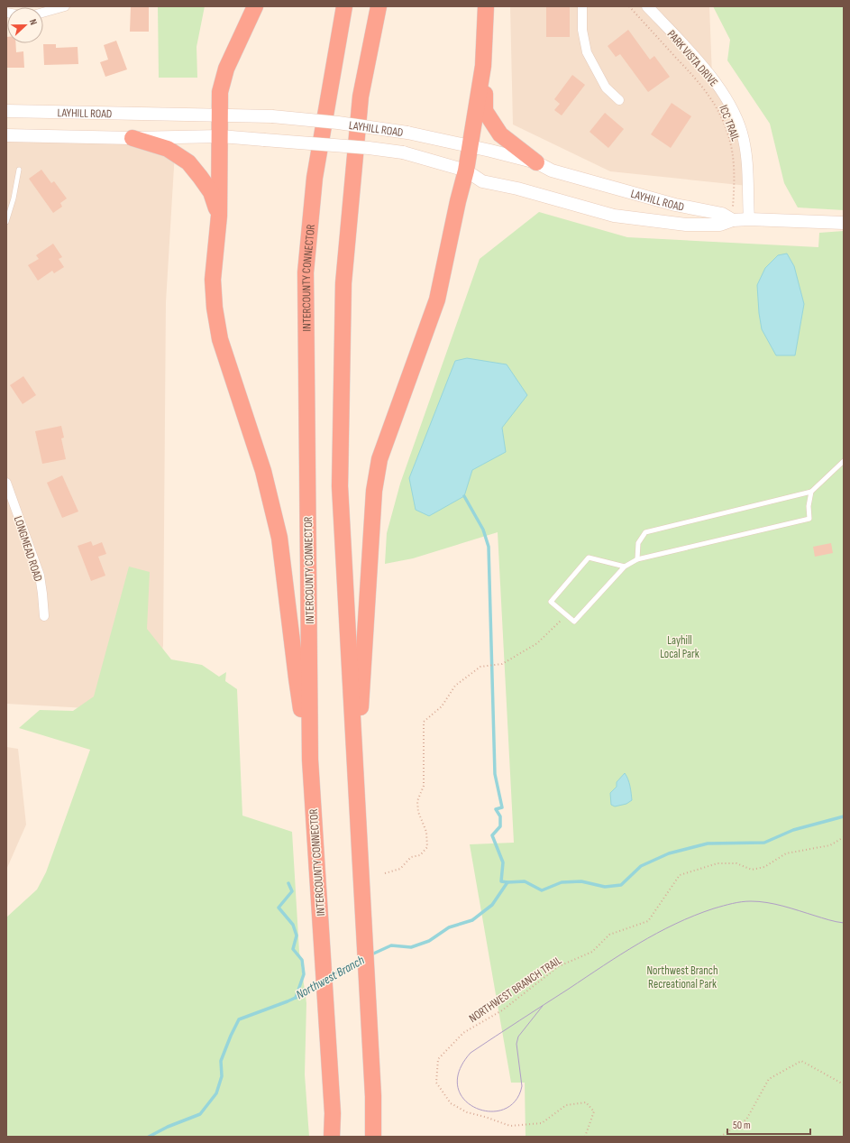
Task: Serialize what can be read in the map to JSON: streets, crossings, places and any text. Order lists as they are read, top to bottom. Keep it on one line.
{"streets":{"highway":["INTERCOUNTY CONNECTOR"],"main road":["LAYHILL ROAD"],"street":["PARK VISTA DRIVE","LONGMEAD ROAD"],"path":["ICC TRAIL","NORTHWEST BRANCH TRAIL"]},"crossings":[["PARK VISTA DRIVE","LAYHILL ROAD"]],"water":["Northwest Branch"],"parks":["Layhill Local Park","Northwest Branch Recreational Park"],"scale_bar":"50 m","north":"right"}
